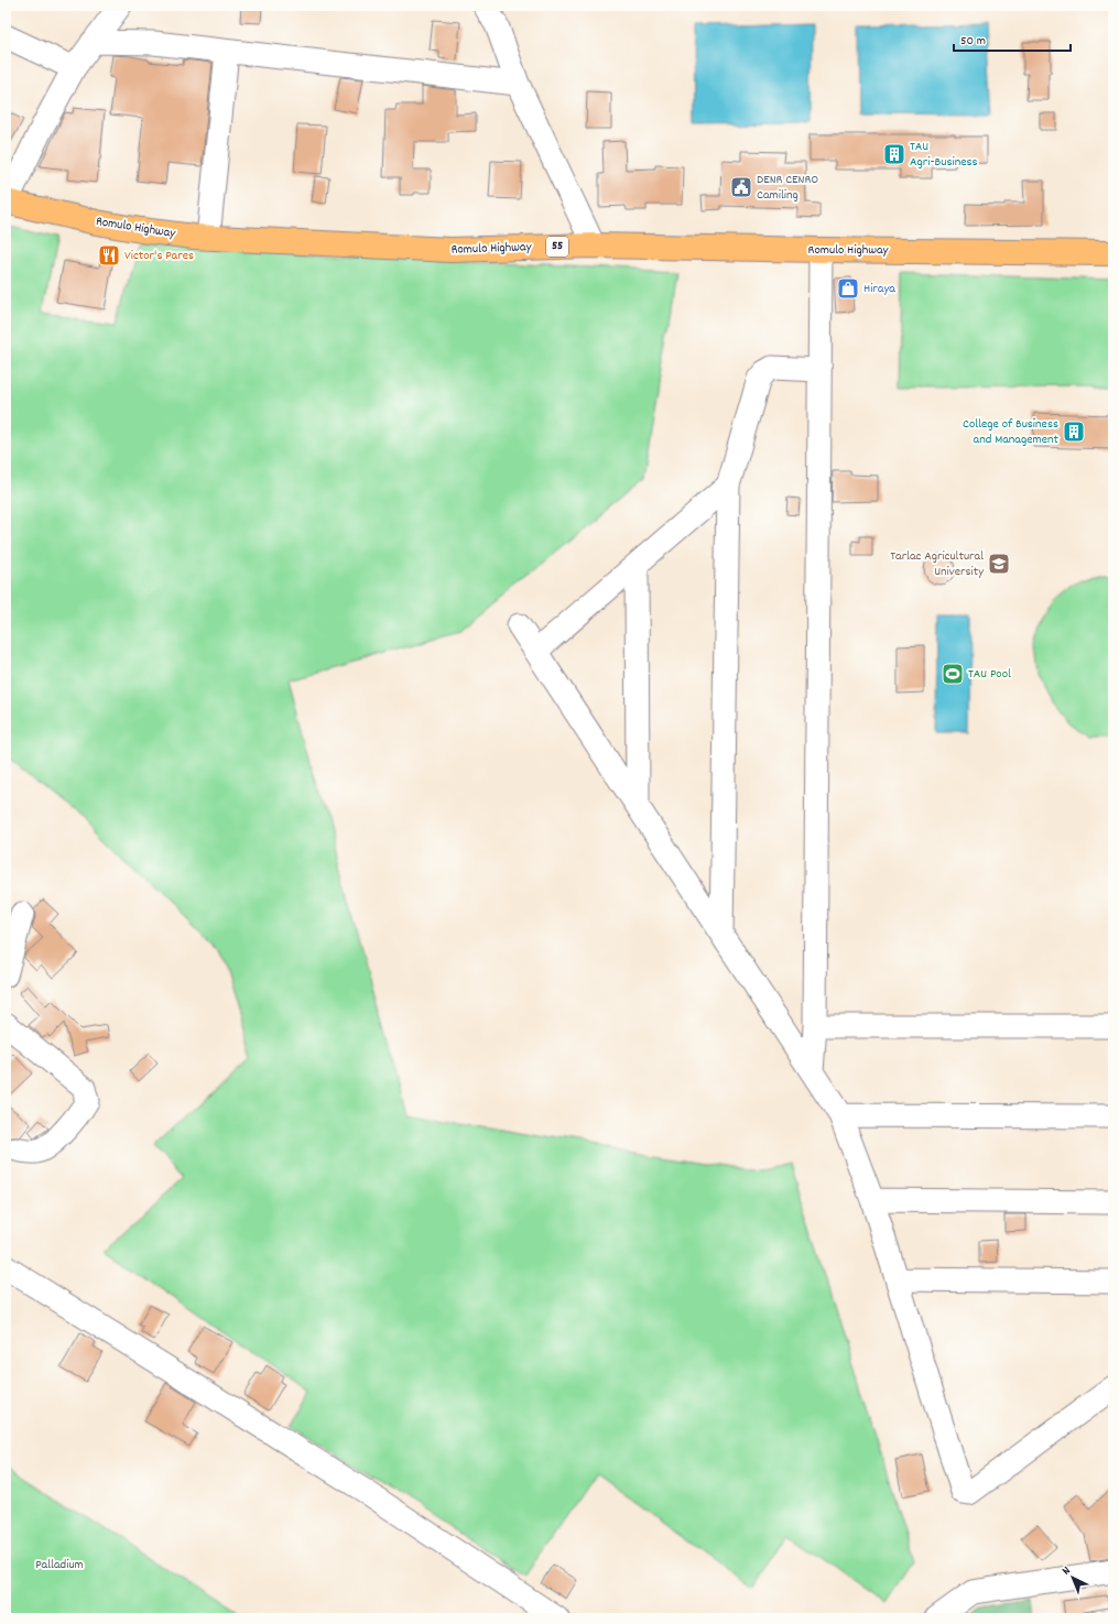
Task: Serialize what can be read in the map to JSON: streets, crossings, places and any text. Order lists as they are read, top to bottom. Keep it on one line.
{"streets":{"highway":["Romulo Highway","55"]},"parks":["Palladium"],"places":{"building":["TAU Agri-Business","College of Business and Management"],"public building":["DENR CENRO Camiling"],"restaurant":["Victor's Pares"],"shop":["Hiraya"],"school or university":["Tarlac Agricultural University"],"sports":["TAU Pool"]},"scale_bar":"50 m","north":"top left"}
